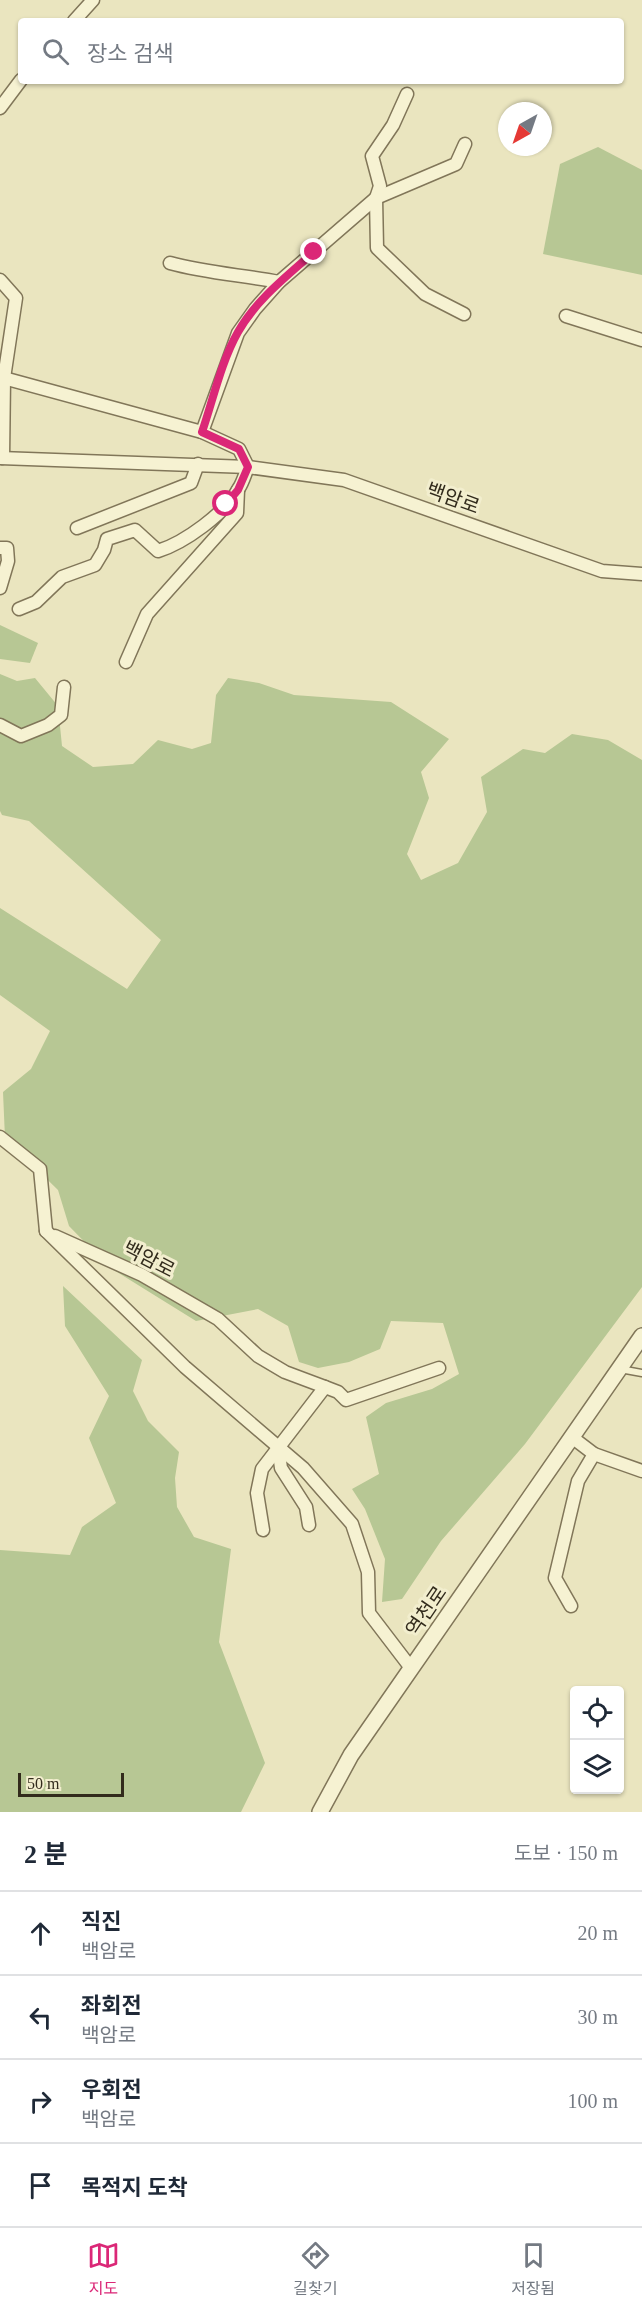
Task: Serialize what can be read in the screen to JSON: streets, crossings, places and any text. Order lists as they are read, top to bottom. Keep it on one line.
{"streets":{"street":["백암로","역천로"]},"scale_bar":"50 m","north":"bottom left","page":{"search":"장소 검색","scale":"50 m","heading":["2 분","도보 · 150 m"],"list":[["직진","백암로","20 m"],["좌회전","백암로","30 m"],["우회전","백암로","100 m"],"목적지 도착"],"nav":["지도","길찾기","저장됨"]}}
